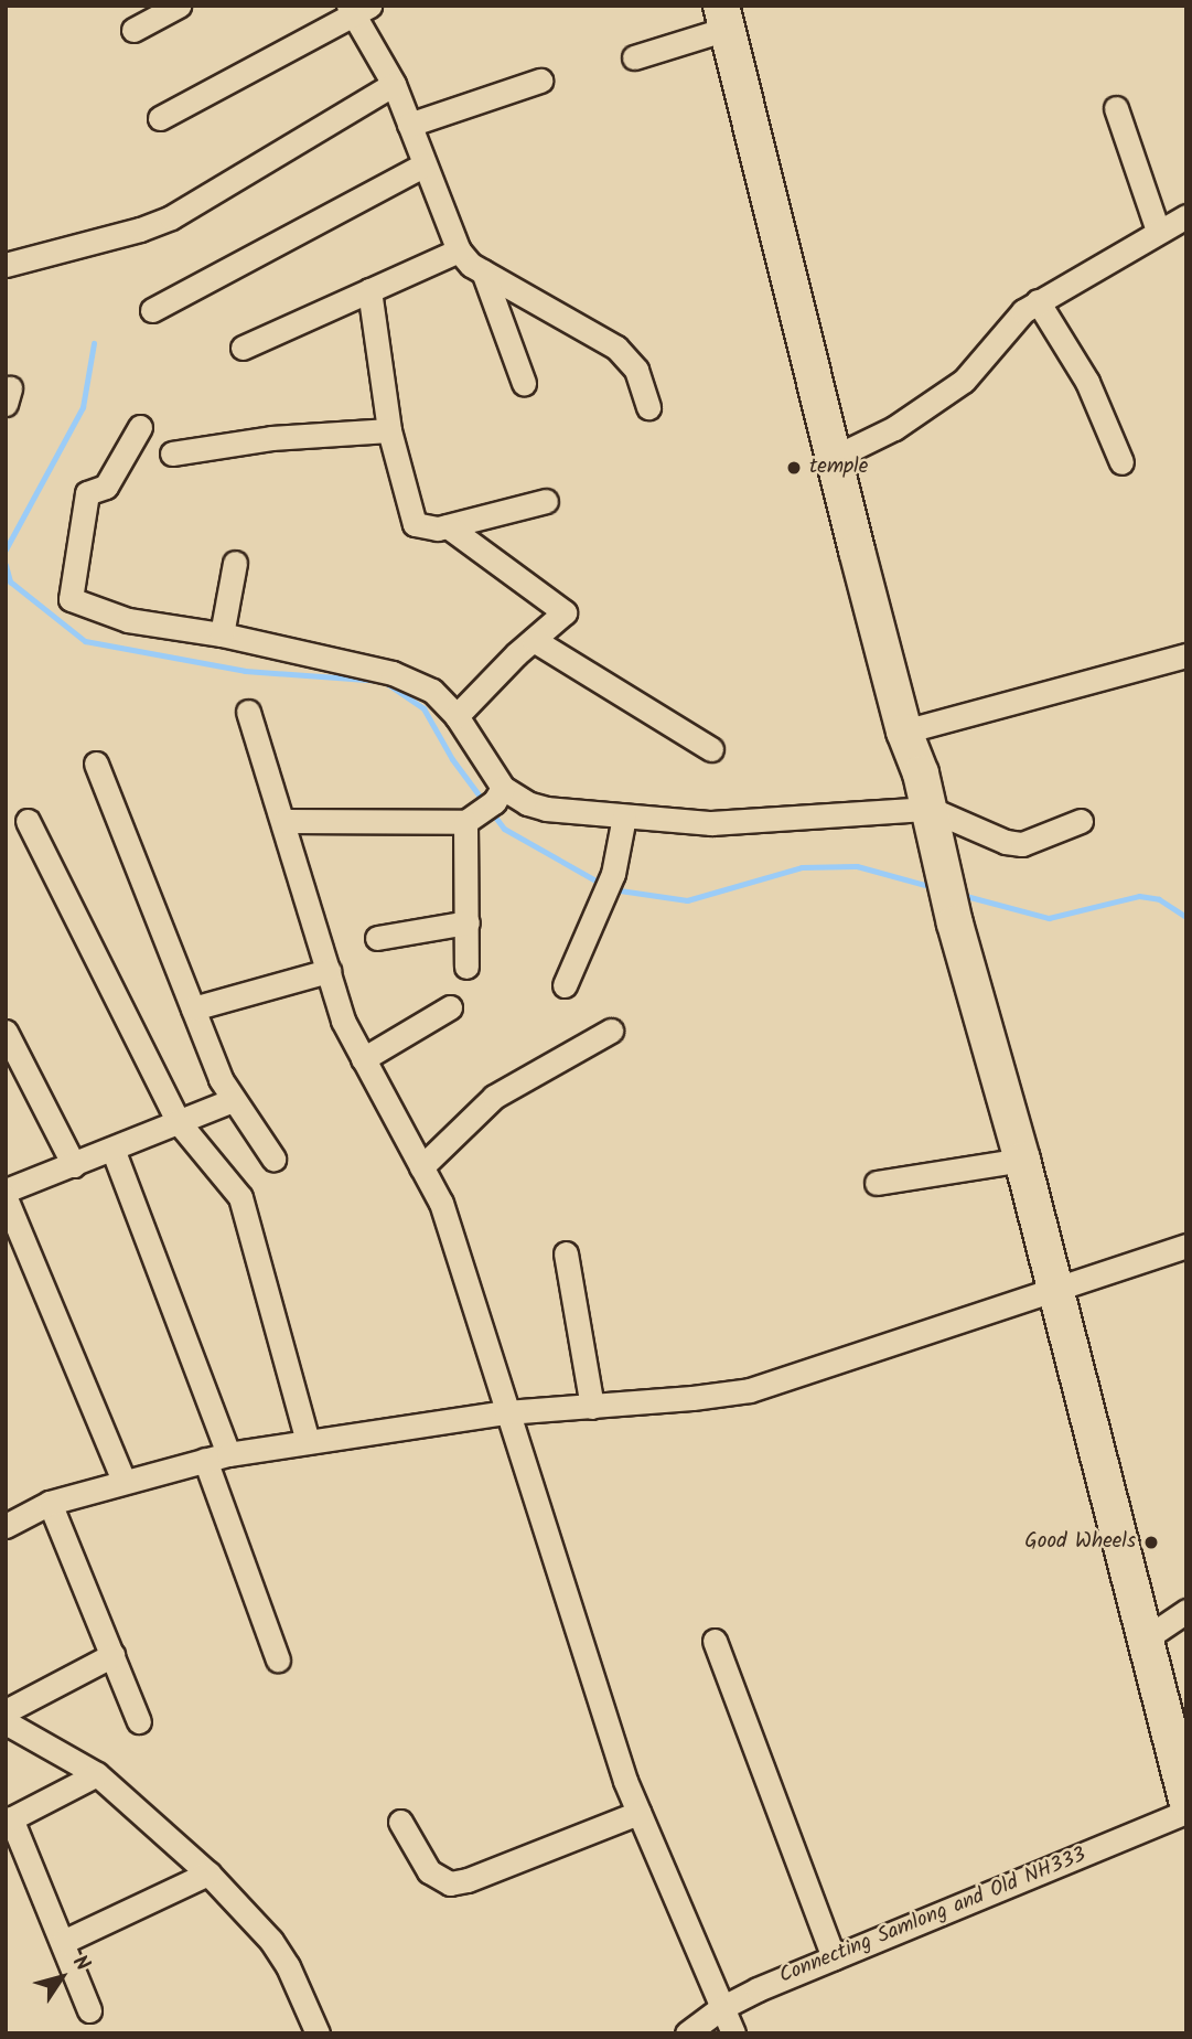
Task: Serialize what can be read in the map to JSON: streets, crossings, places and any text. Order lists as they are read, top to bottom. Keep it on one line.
{"streets":{"street":["Connecting Samlong and Old NH333"]},"places":["temple","Good Wheels"],"north":"top right"}
